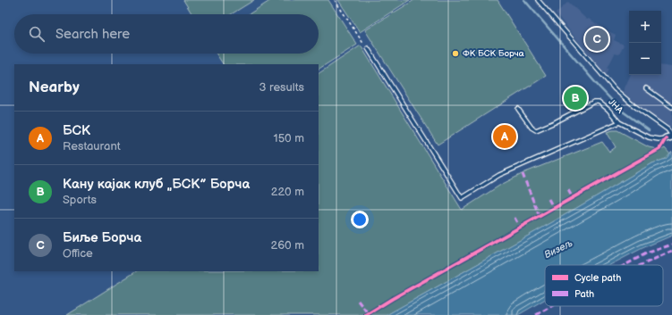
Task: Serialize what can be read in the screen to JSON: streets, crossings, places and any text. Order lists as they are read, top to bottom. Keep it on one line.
{"streets":{"lane":["ЈНА"]},"water":["Визељ"],"places":["ФК БСК Борча"],"legend":["Cycle path","Path"],"page":{"map_buttons":["+","−"],"search":"Search here","pins":["C","B","A"],"heading":["Nearby","3 results"],"list":[{"mark":"A","name":"БСК","note":"Restaurant","value":"150 m"},{"mark":"B","name":"Кану кајак клуб „БСК” Борча","note":"Sports","value":"220 m"},{"mark":"C","name":"Биље Борча","note":"Office","value":"260 m"}]}}
